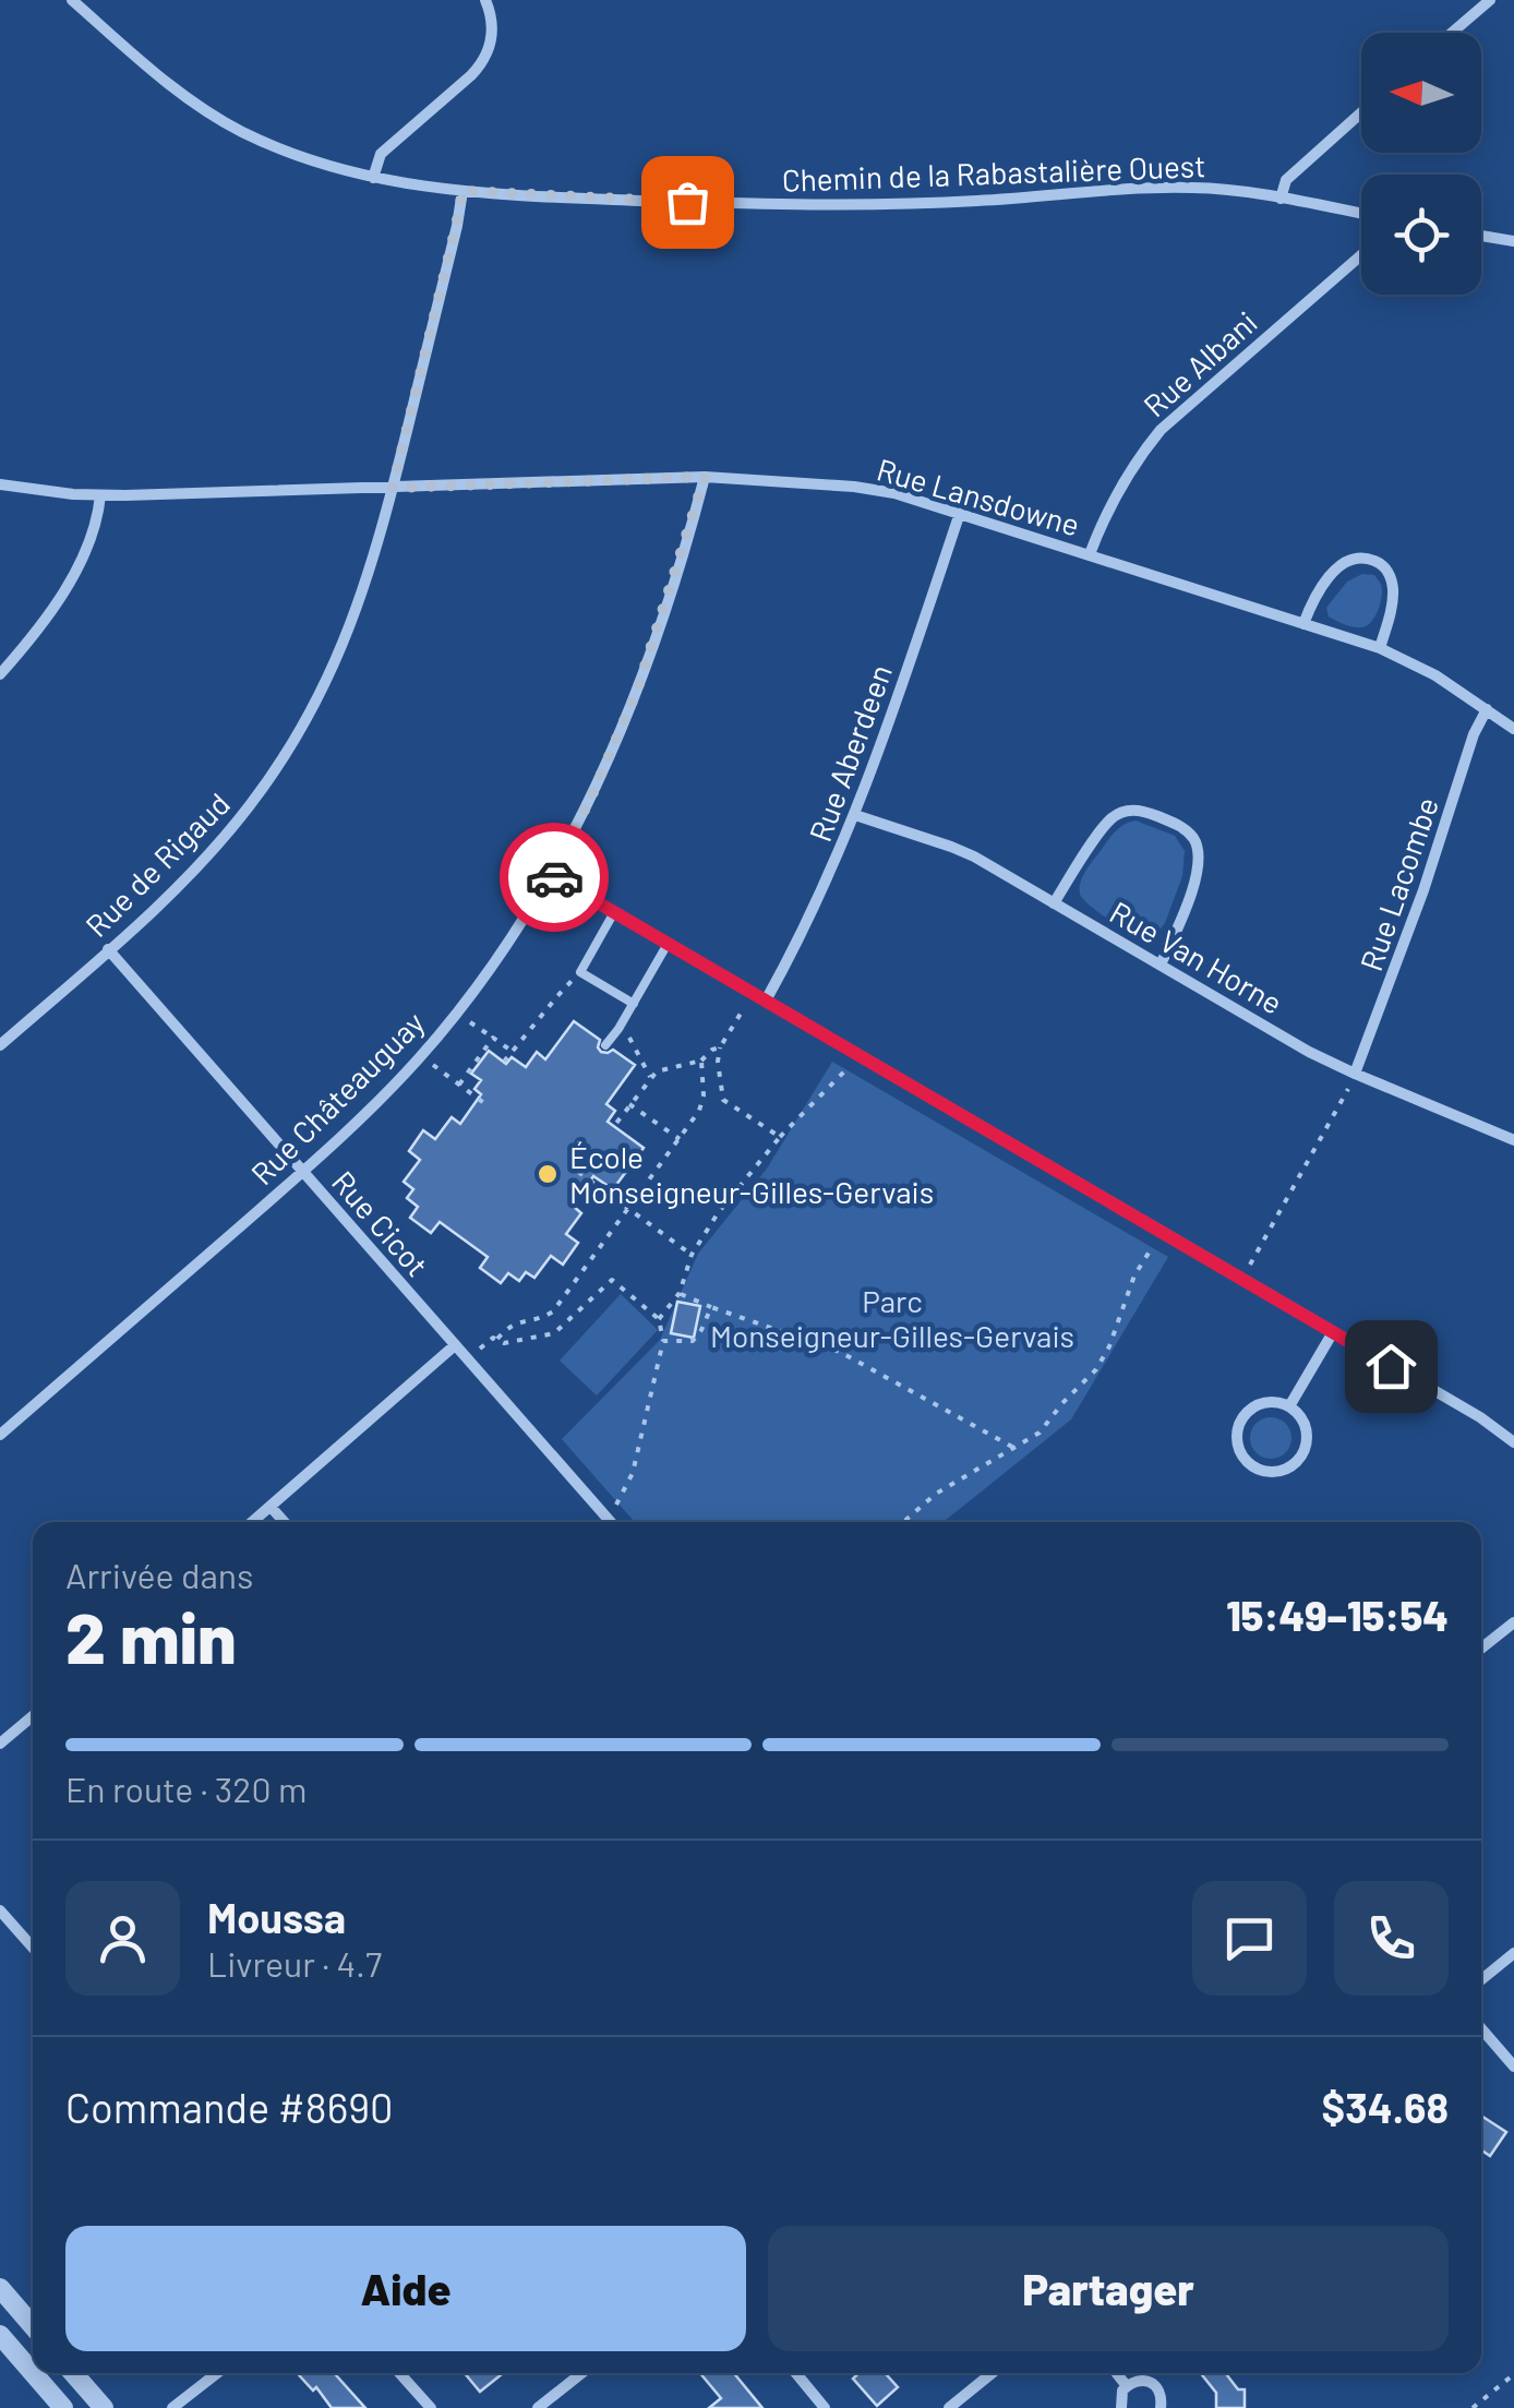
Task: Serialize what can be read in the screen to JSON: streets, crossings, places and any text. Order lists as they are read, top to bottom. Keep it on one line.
{"streets":{"street":["Chemin de la Rabastalière Ouest","Rue Albani","Rue Lansdowne","Rue Aberdeen","Rue de Rigaud","Rue Lacombe","Rue Van Horne","Rue Châteauguay","Rue Cicot"]},"crossings":[["Chemin de la Rabastalière Ouest","Rue de Rigaud"],["Rue Albani","Rue Lansdowne"],["Rue Lansdowne","Rue Aberdeen"],["Rue Lansdowne","Rue de Rigaud"],["Rue Lansdowne","Rue Lacombe"],["Rue Lansdowne","Rue Châteauguay"],["Rue Aberdeen","Rue Van Horne"],["Rue de Rigaud","Rue Cicot"],["Rue Lacombe","Rue Van Horne"],["Rue Châteauguay","Rue Cicot"]],"parks":["Parc Monseigneur-Gilles-Gervais"],"places":["École Monseigneur-Gilles-Gervais"],"north":"left","page":{"heading":["2 min","Arrivée dans","15:49–15:54"],"panel":["Moussa","Livreur · 4.7","Commande #8690","$34.68"],"bar":"En route · 320 m","buttons":["Aide","Partager"]}}
